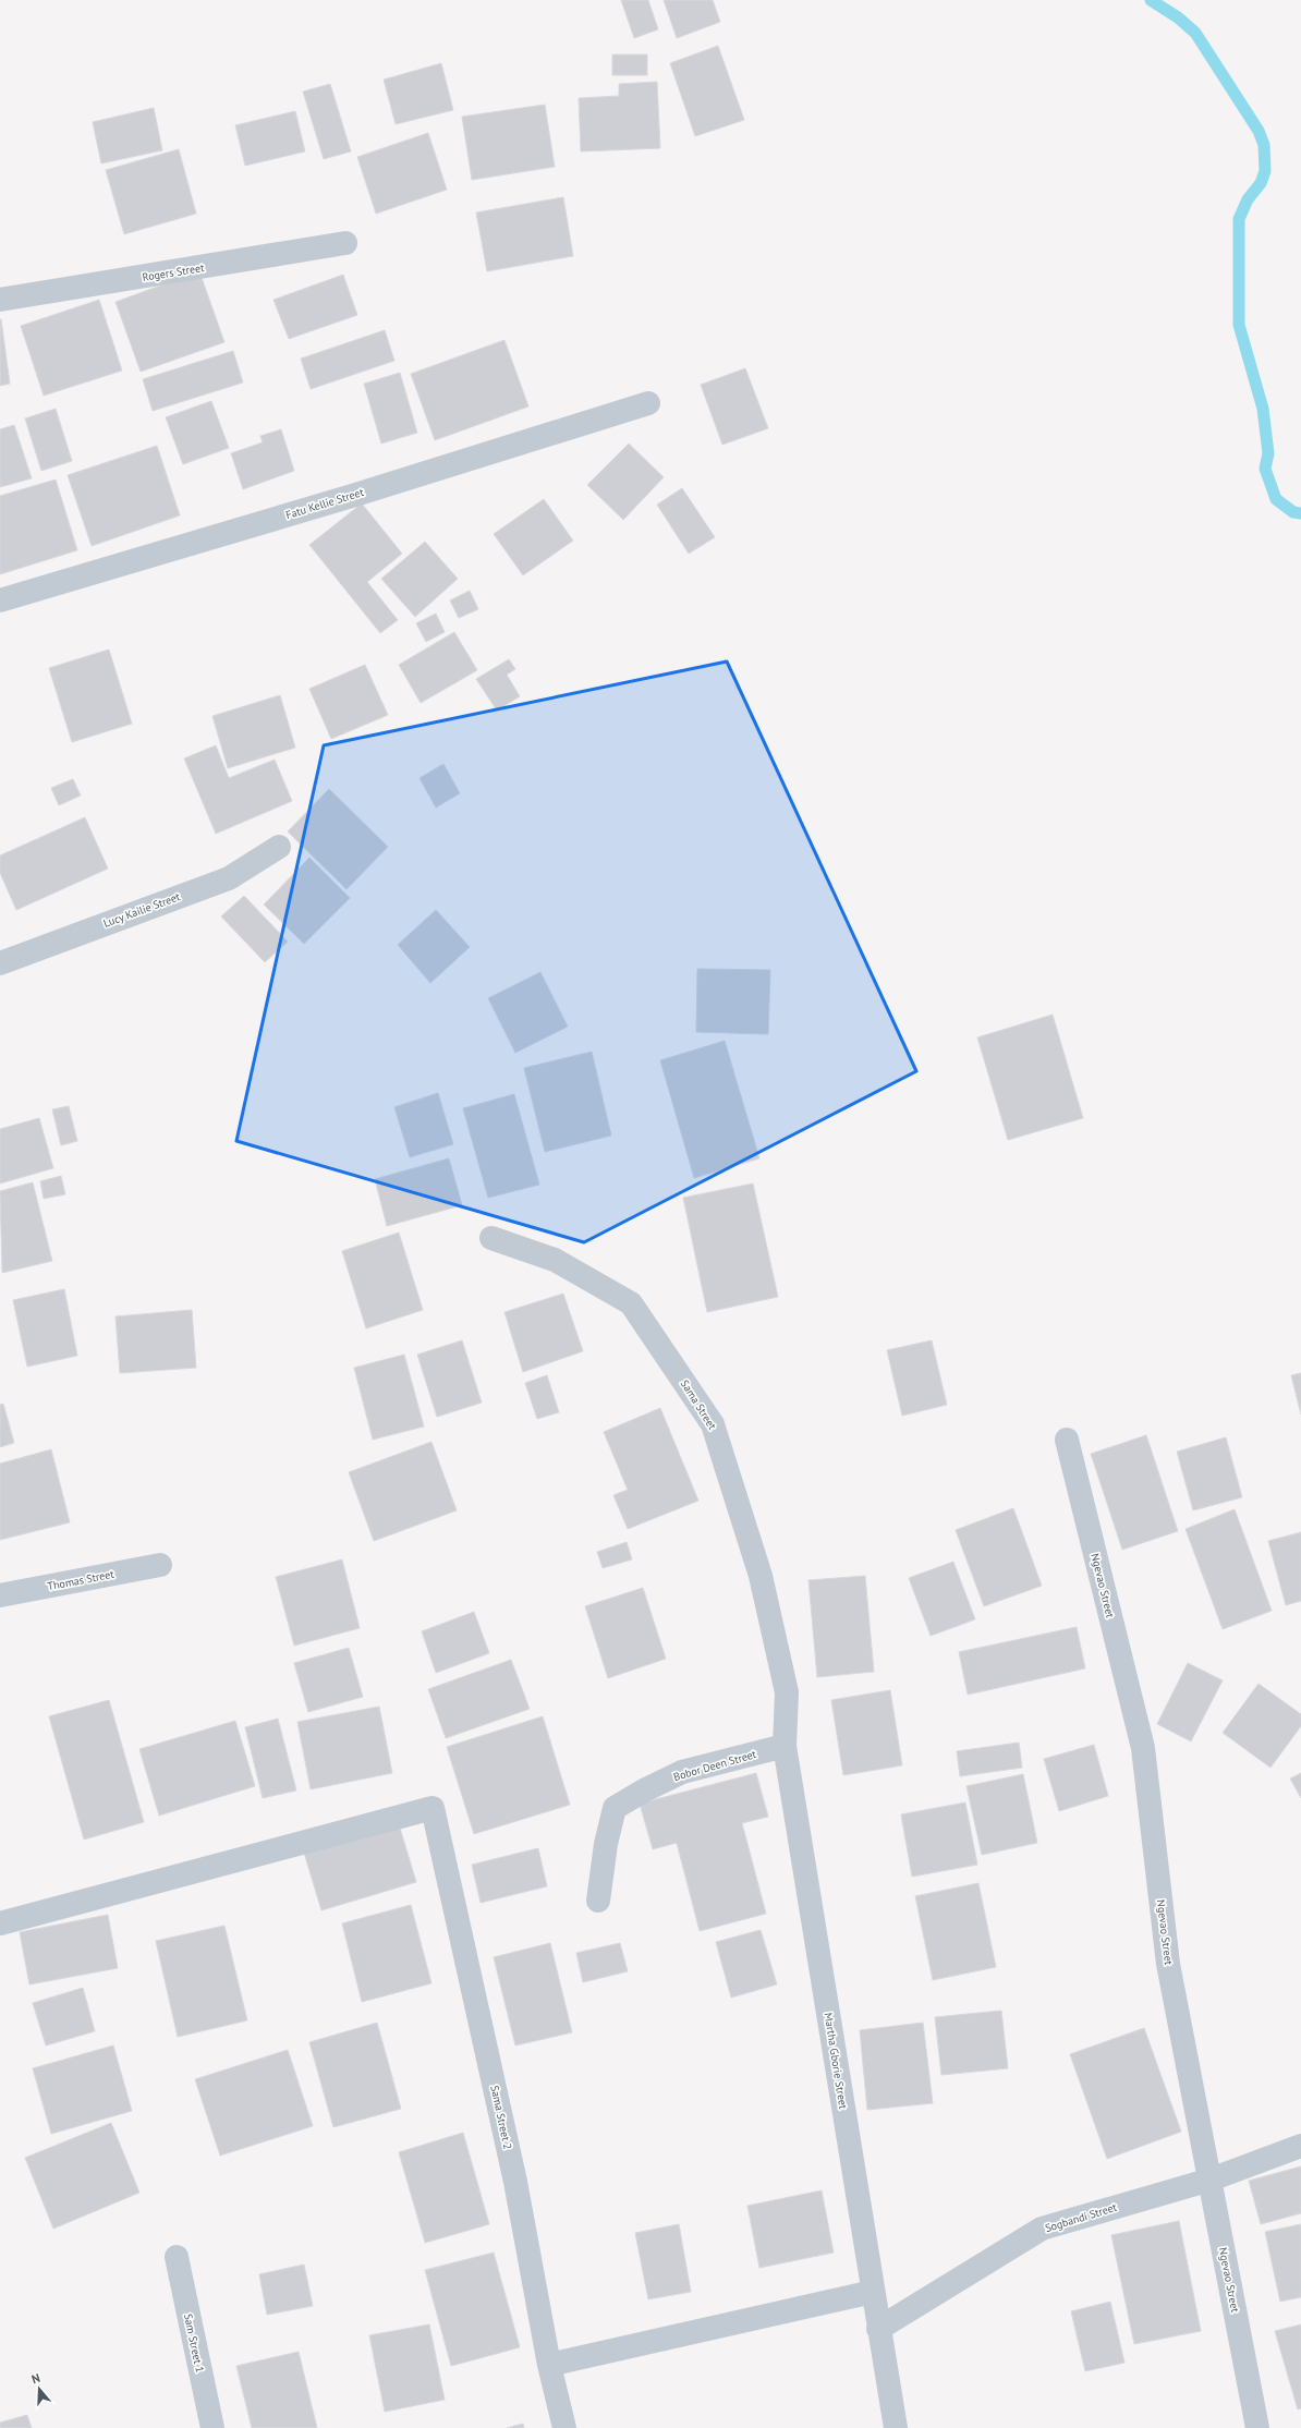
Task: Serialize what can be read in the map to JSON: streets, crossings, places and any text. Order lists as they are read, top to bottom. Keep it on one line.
{"streets":{"street":["Rogers Street","Fatu Kellie Street","Lucy Kailie Street","Sama Street","Thomas Street","Ngevao Street","Bobor Deen Street","Martha Gborie Street","Sama Street 2","Sogbandi Street","Sam Street 1"]},"crossings":[["Sama Street","Martha Gborie Street"],["Ngevao Street","Sogbandi Street"],["Bobor Deen Street","Martha Gborie Street"],["Martha Gborie Street","Sogbandi Street"]],"north":"top"}
